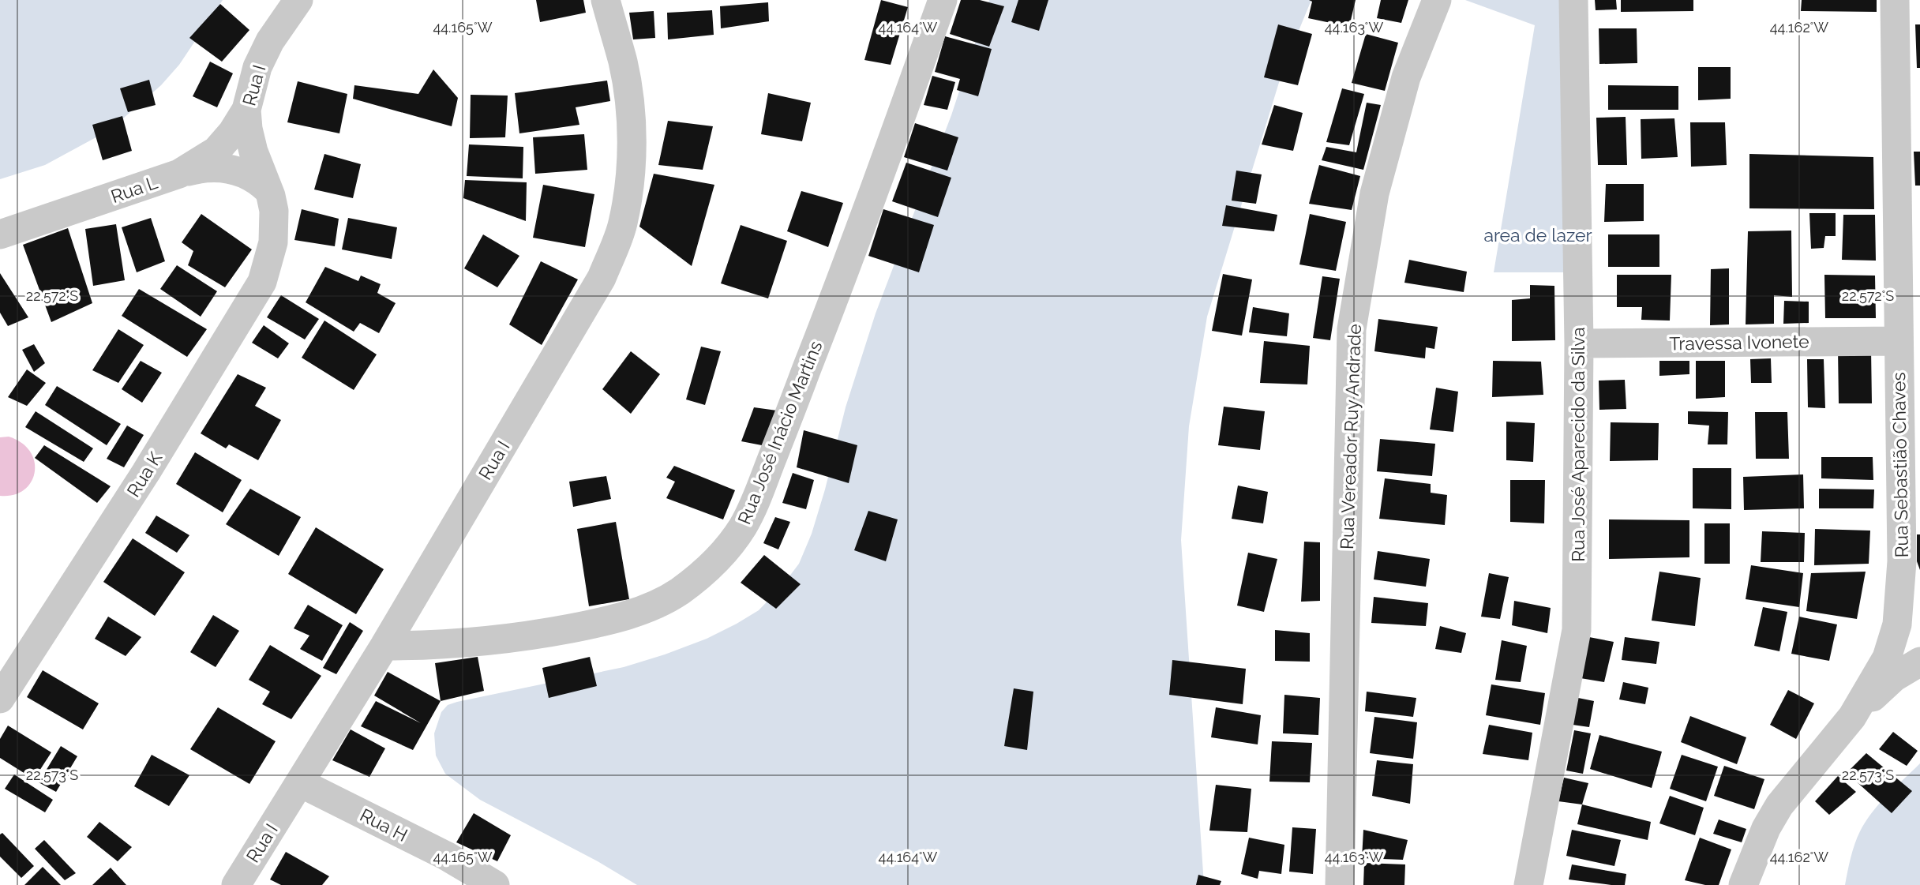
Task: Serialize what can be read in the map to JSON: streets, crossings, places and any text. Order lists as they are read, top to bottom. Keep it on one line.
{"streets":{"street":["Rua I","Rua L","Travessa Ivonete","Rua José Inácio Martins","Rua Vereador Ruy Andrade","Rua José Aparecido da Silva","Rua Sebastião Chaves","Rua K","Rua H"]},"crossings":[["Rua I","Rua L"],["Rua I","Rua José Inácio Martins"],["Rua I","Rua K"],["Rua I","Rua H"],["Travessa Ivonete","Rua José Aparecido da Silva"],["Travessa Ivonete","Rua Sebastião Chaves"]],"parks":["area de lazer"],"coordinates":["44.165°W","44.164°W","44.163°W","44.162°W","22.572°S","22.573°S"]}
